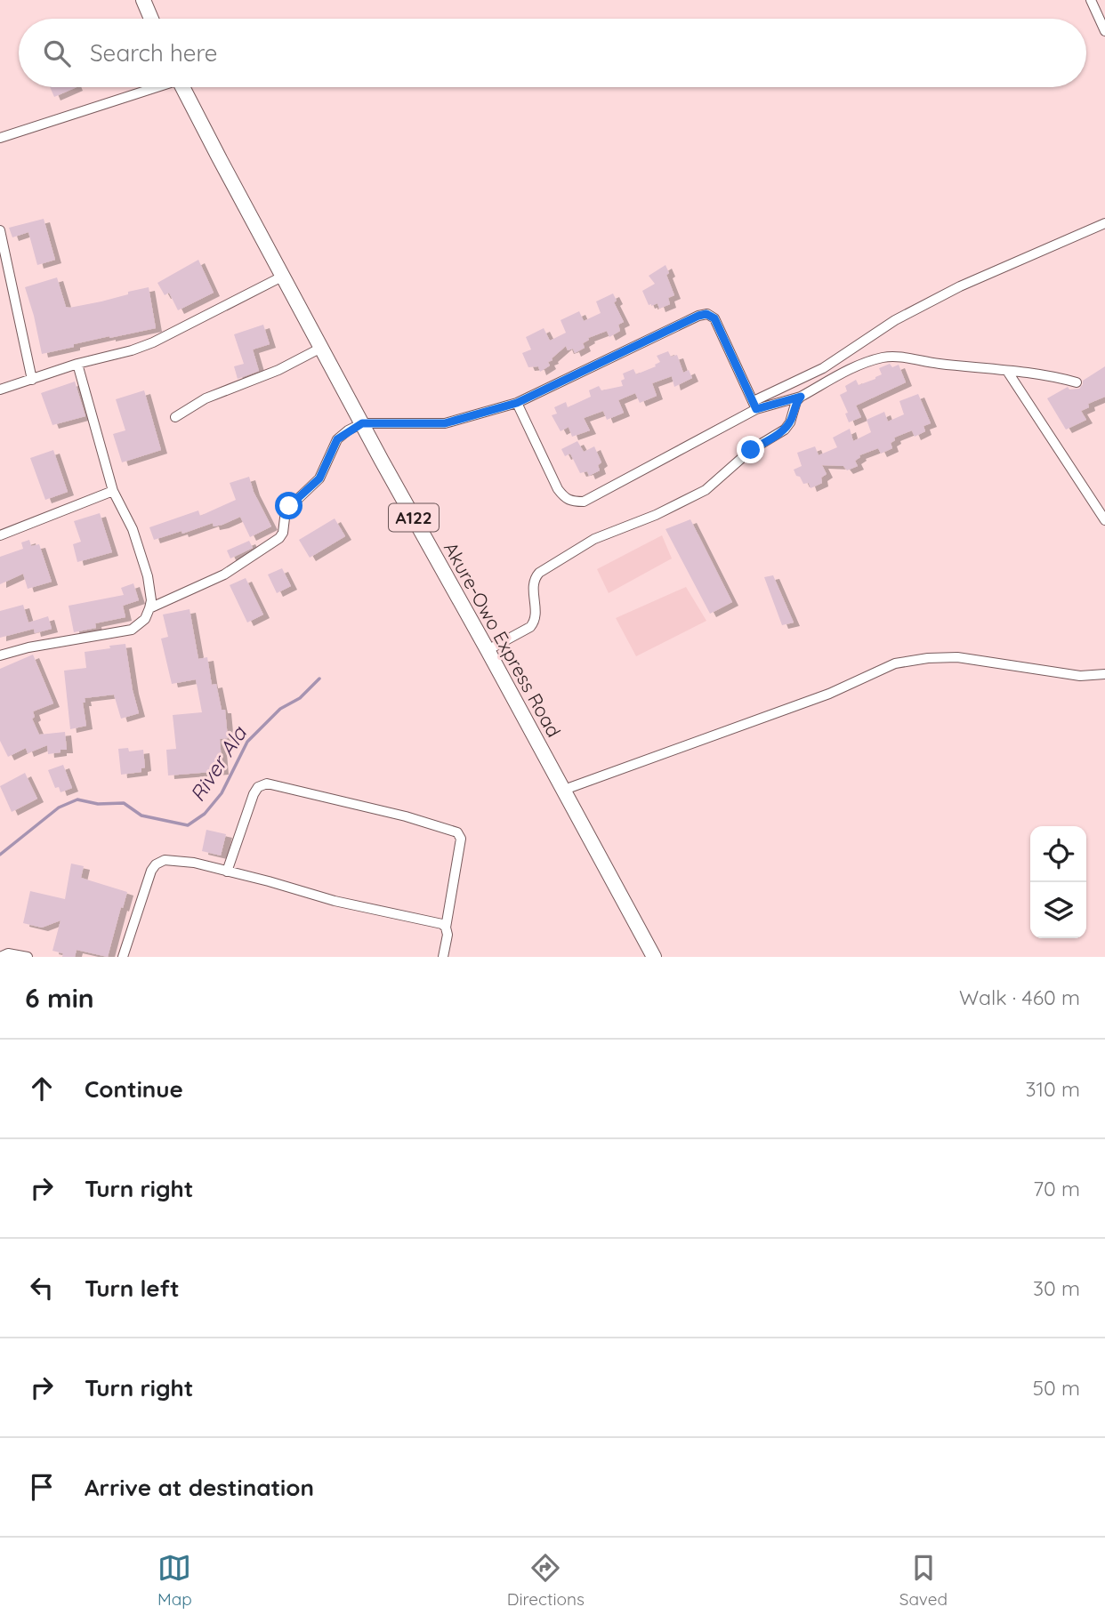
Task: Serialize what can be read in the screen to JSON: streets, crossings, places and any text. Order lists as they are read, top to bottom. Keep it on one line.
{"streets":{"highway":["A122","Akure-Owo Express Road"]},"water":["River Ala"],"page":{"search":"Search here","heading":["6 min","Walk · 460 m"],"list":[["Continue","310 m"],["Turn right","70 m"],["Turn left","30 m"],["Turn right","50 m"],"Arrive at destination"],"nav":["Map","Directions","Saved"]}}
